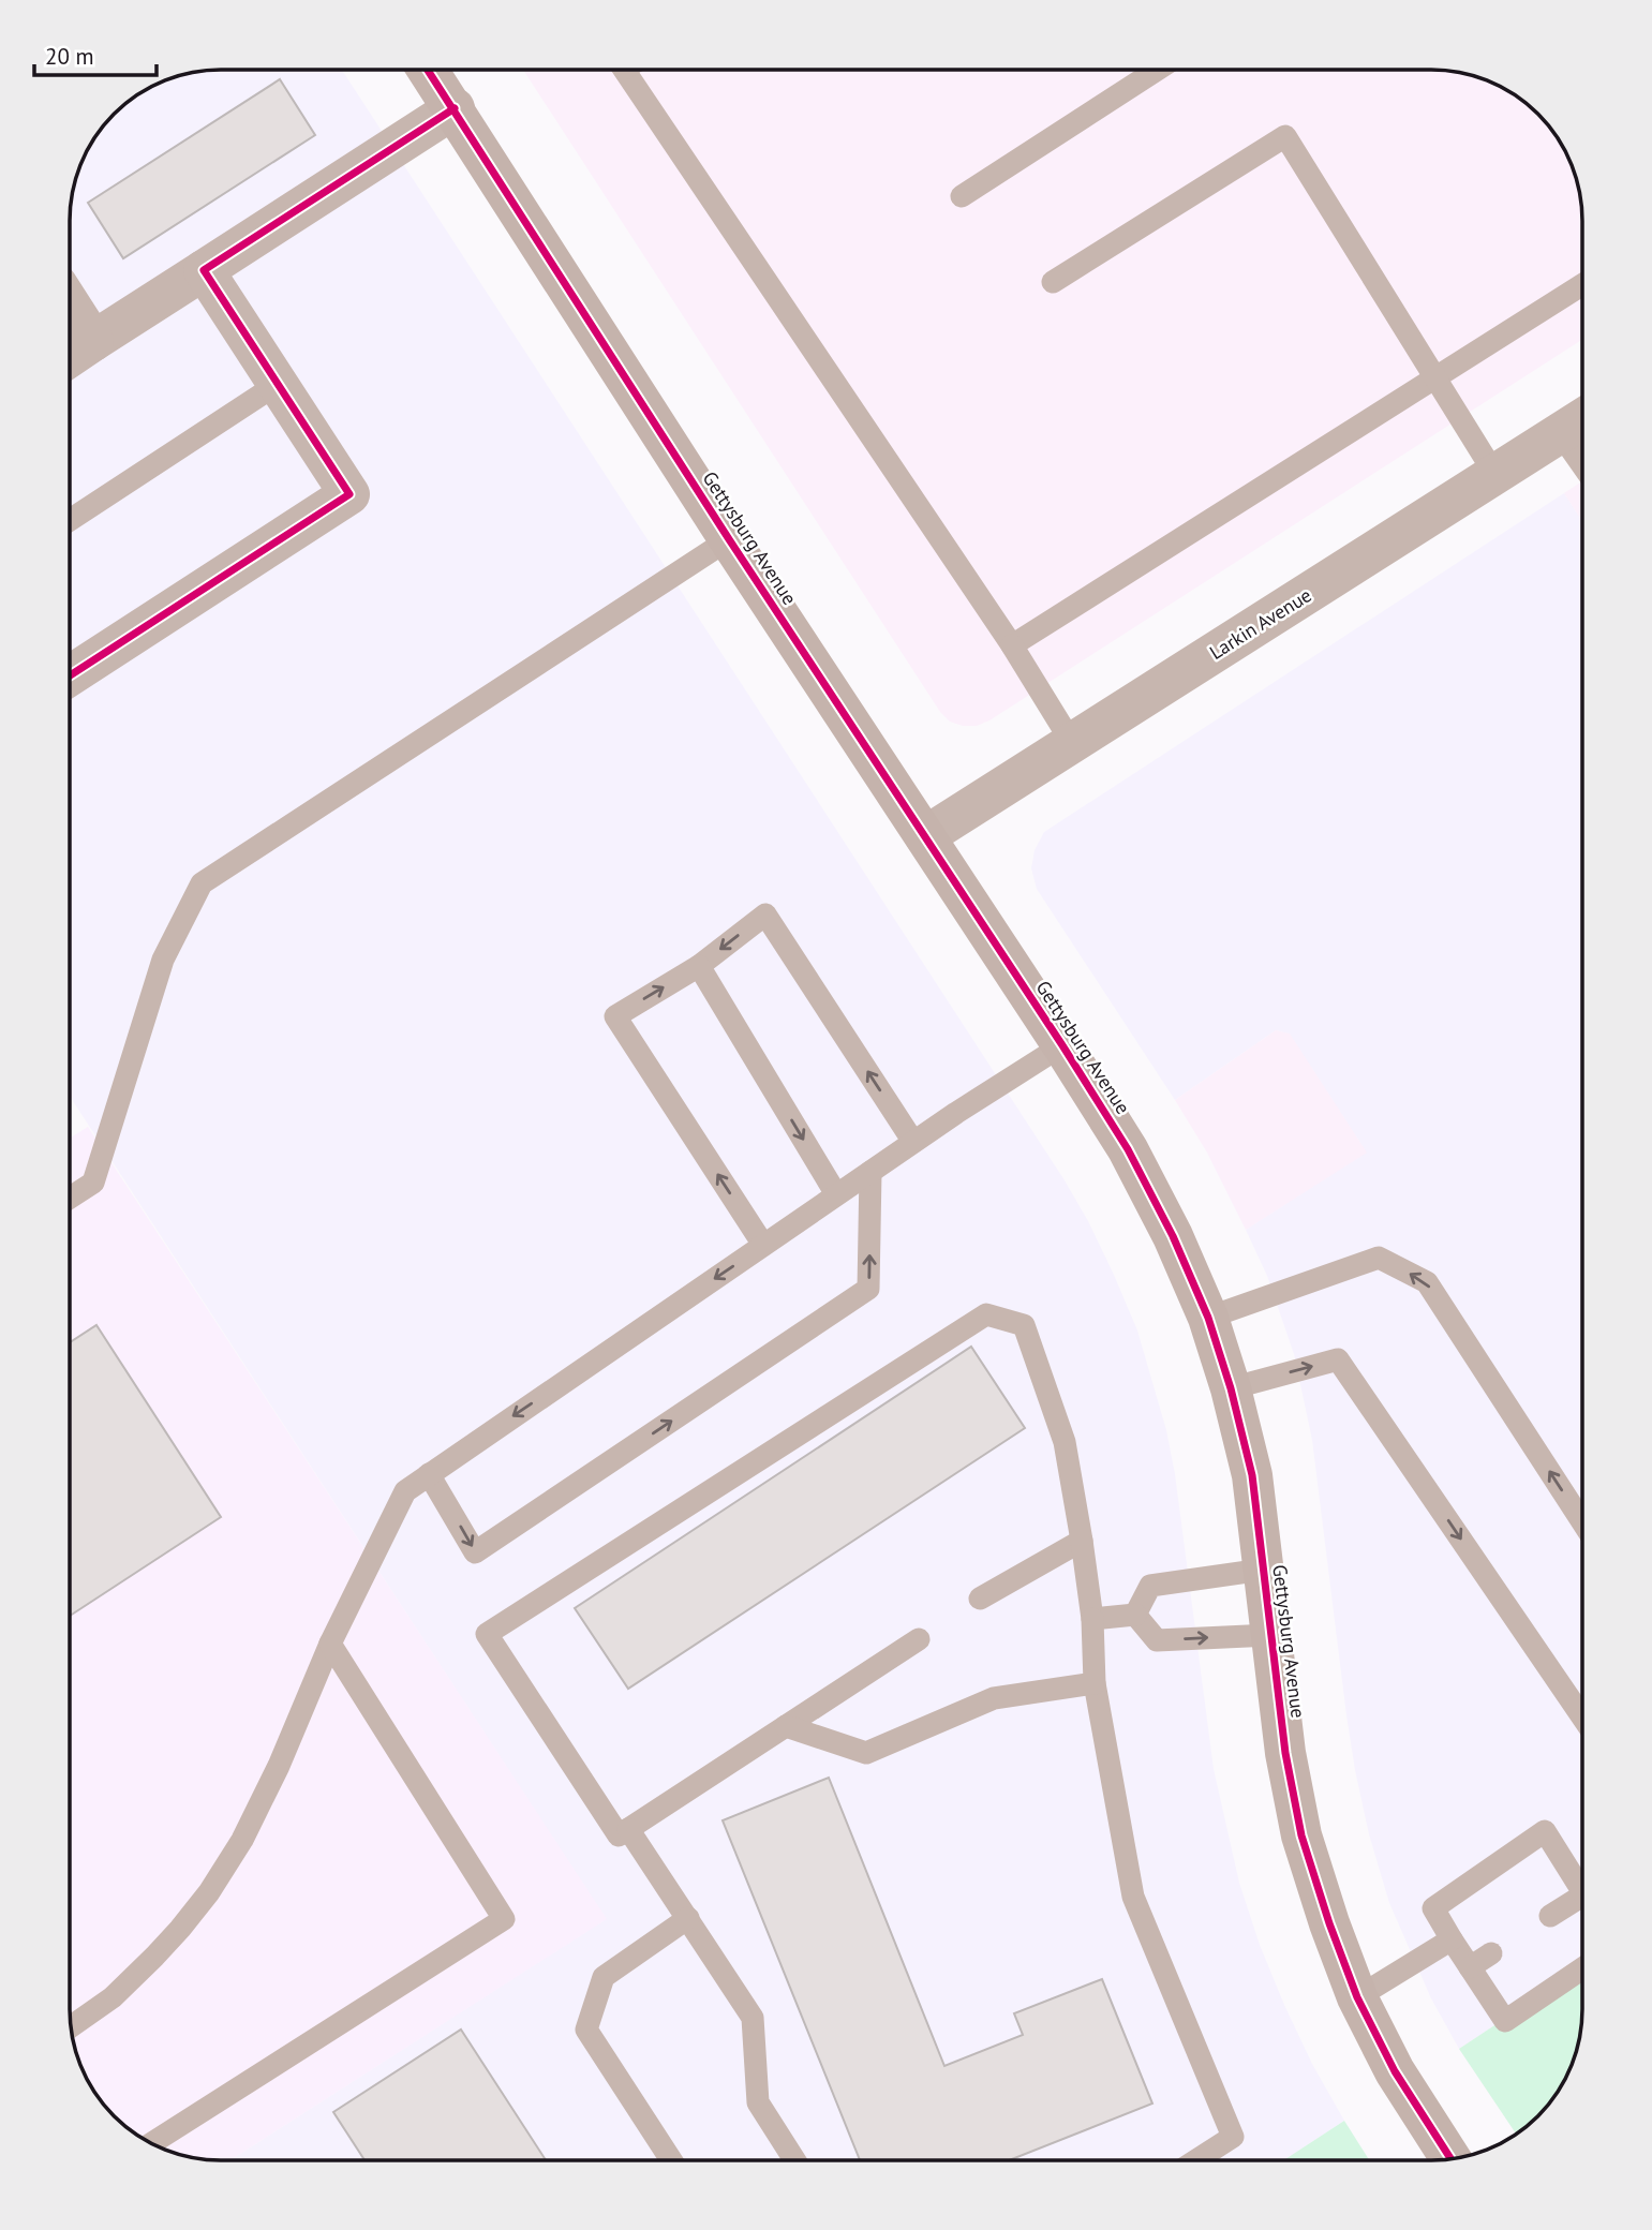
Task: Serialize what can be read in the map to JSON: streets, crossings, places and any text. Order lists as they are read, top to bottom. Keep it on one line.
{"streets":{"street":["Gettysburg Avenue","Larkin Avenue"]},"crossings":[["Gettysburg Avenue","Larkin Avenue"]],"scale_bar":"20 m"}
